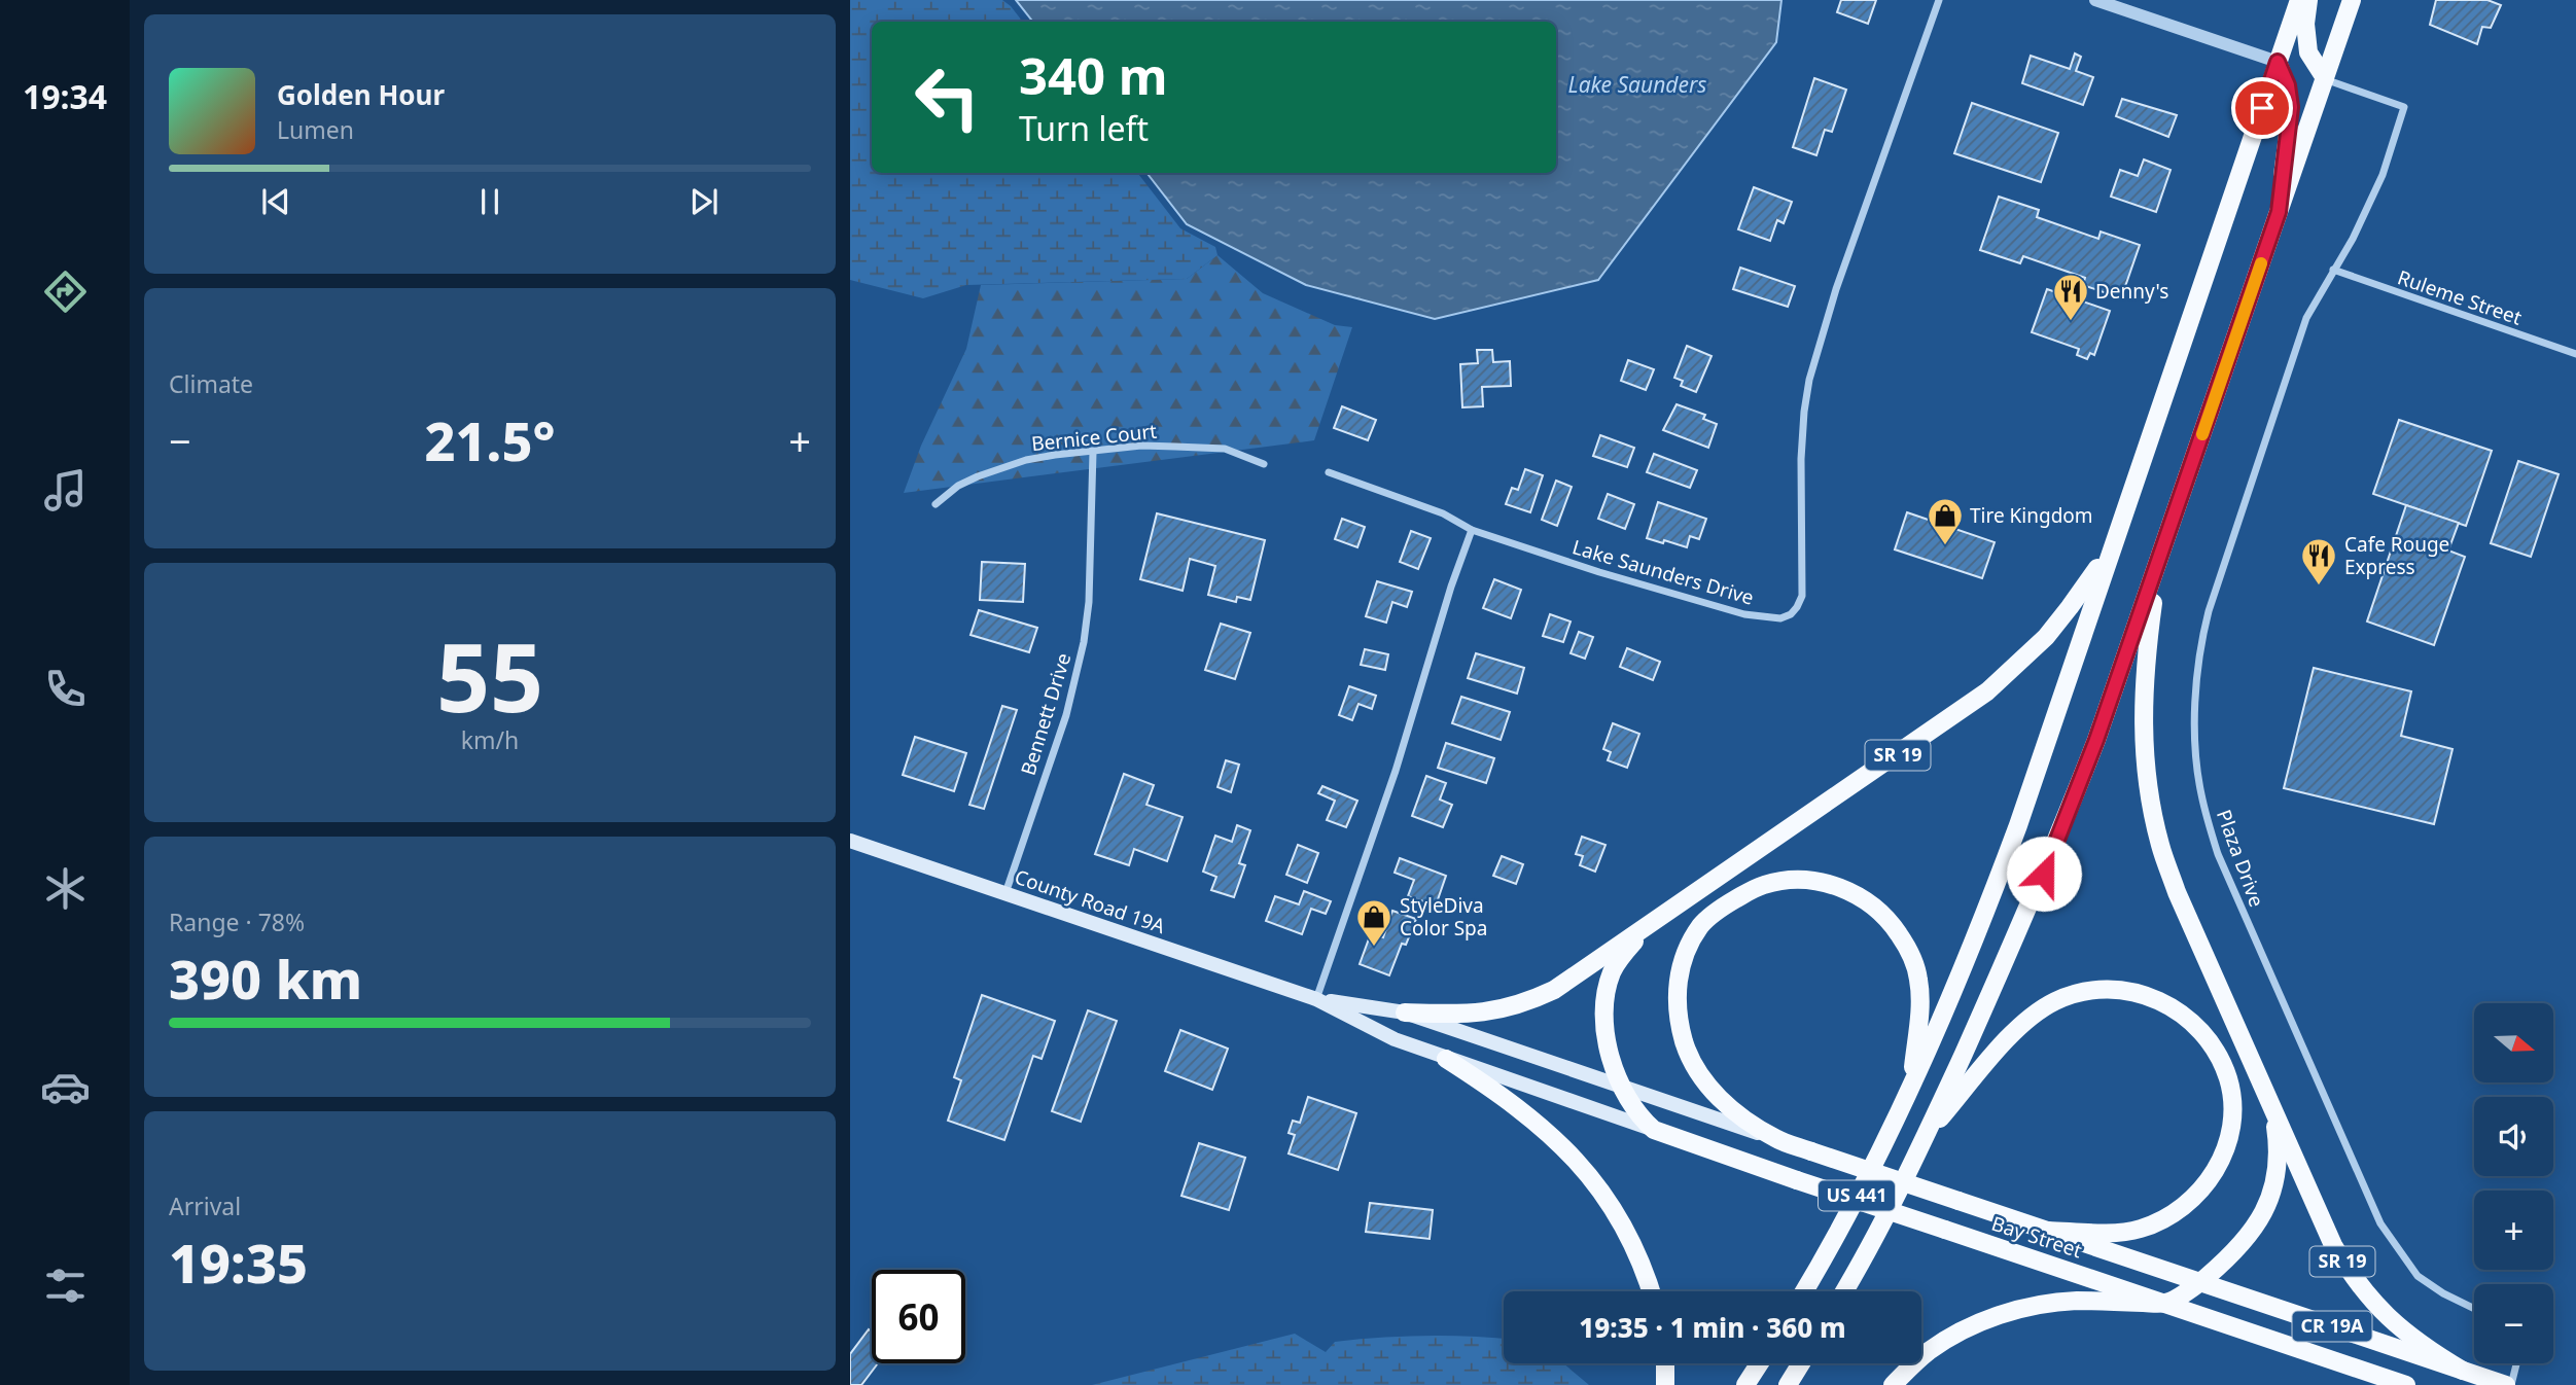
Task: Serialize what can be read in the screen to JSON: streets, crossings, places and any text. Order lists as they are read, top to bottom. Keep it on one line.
{"streets":{"main road":["SR 19","County Road 19A","US 441","Bay Street","CR 19A"],"street":["Ruleme Street","Bernice Court","Lake Saunders Drive","Bennett Drive","Plaza Drive"]},"crossings":[["Ruleme Street","Plaza Drive"],["Bernice Court","Bennett Drive"],["Bennett Drive","County Road 19A"],["SR 19","US 441"],["SR 19","Bay Street"],["SR 19","CR 19A"],["Plaza Drive","US 441"],["County Road 19A","CR 19A"],["US 441","Bay Street"],["Bay Street","CR 19A"]],"water":["Lake Saunders"],"places":{"restaurant":["Denny's","Cafe Rouge Express"],"shop":["Tire Kingdom","StyleDiva Color Spa"]},"north":"right","page":{"tabs":"19:34","turn":["340 m","Turn left"],"song":["Golden Hour","Lumen"],"tile":["Climate",["55","km/h"],["Range · 78%","390 km"],["Arrival","19:35"]],"heat":["−","21.5°","+"],"map_buttons":["+","−"],"limit":"60","trip":"19:35 · 1 min · 360 m"}}
